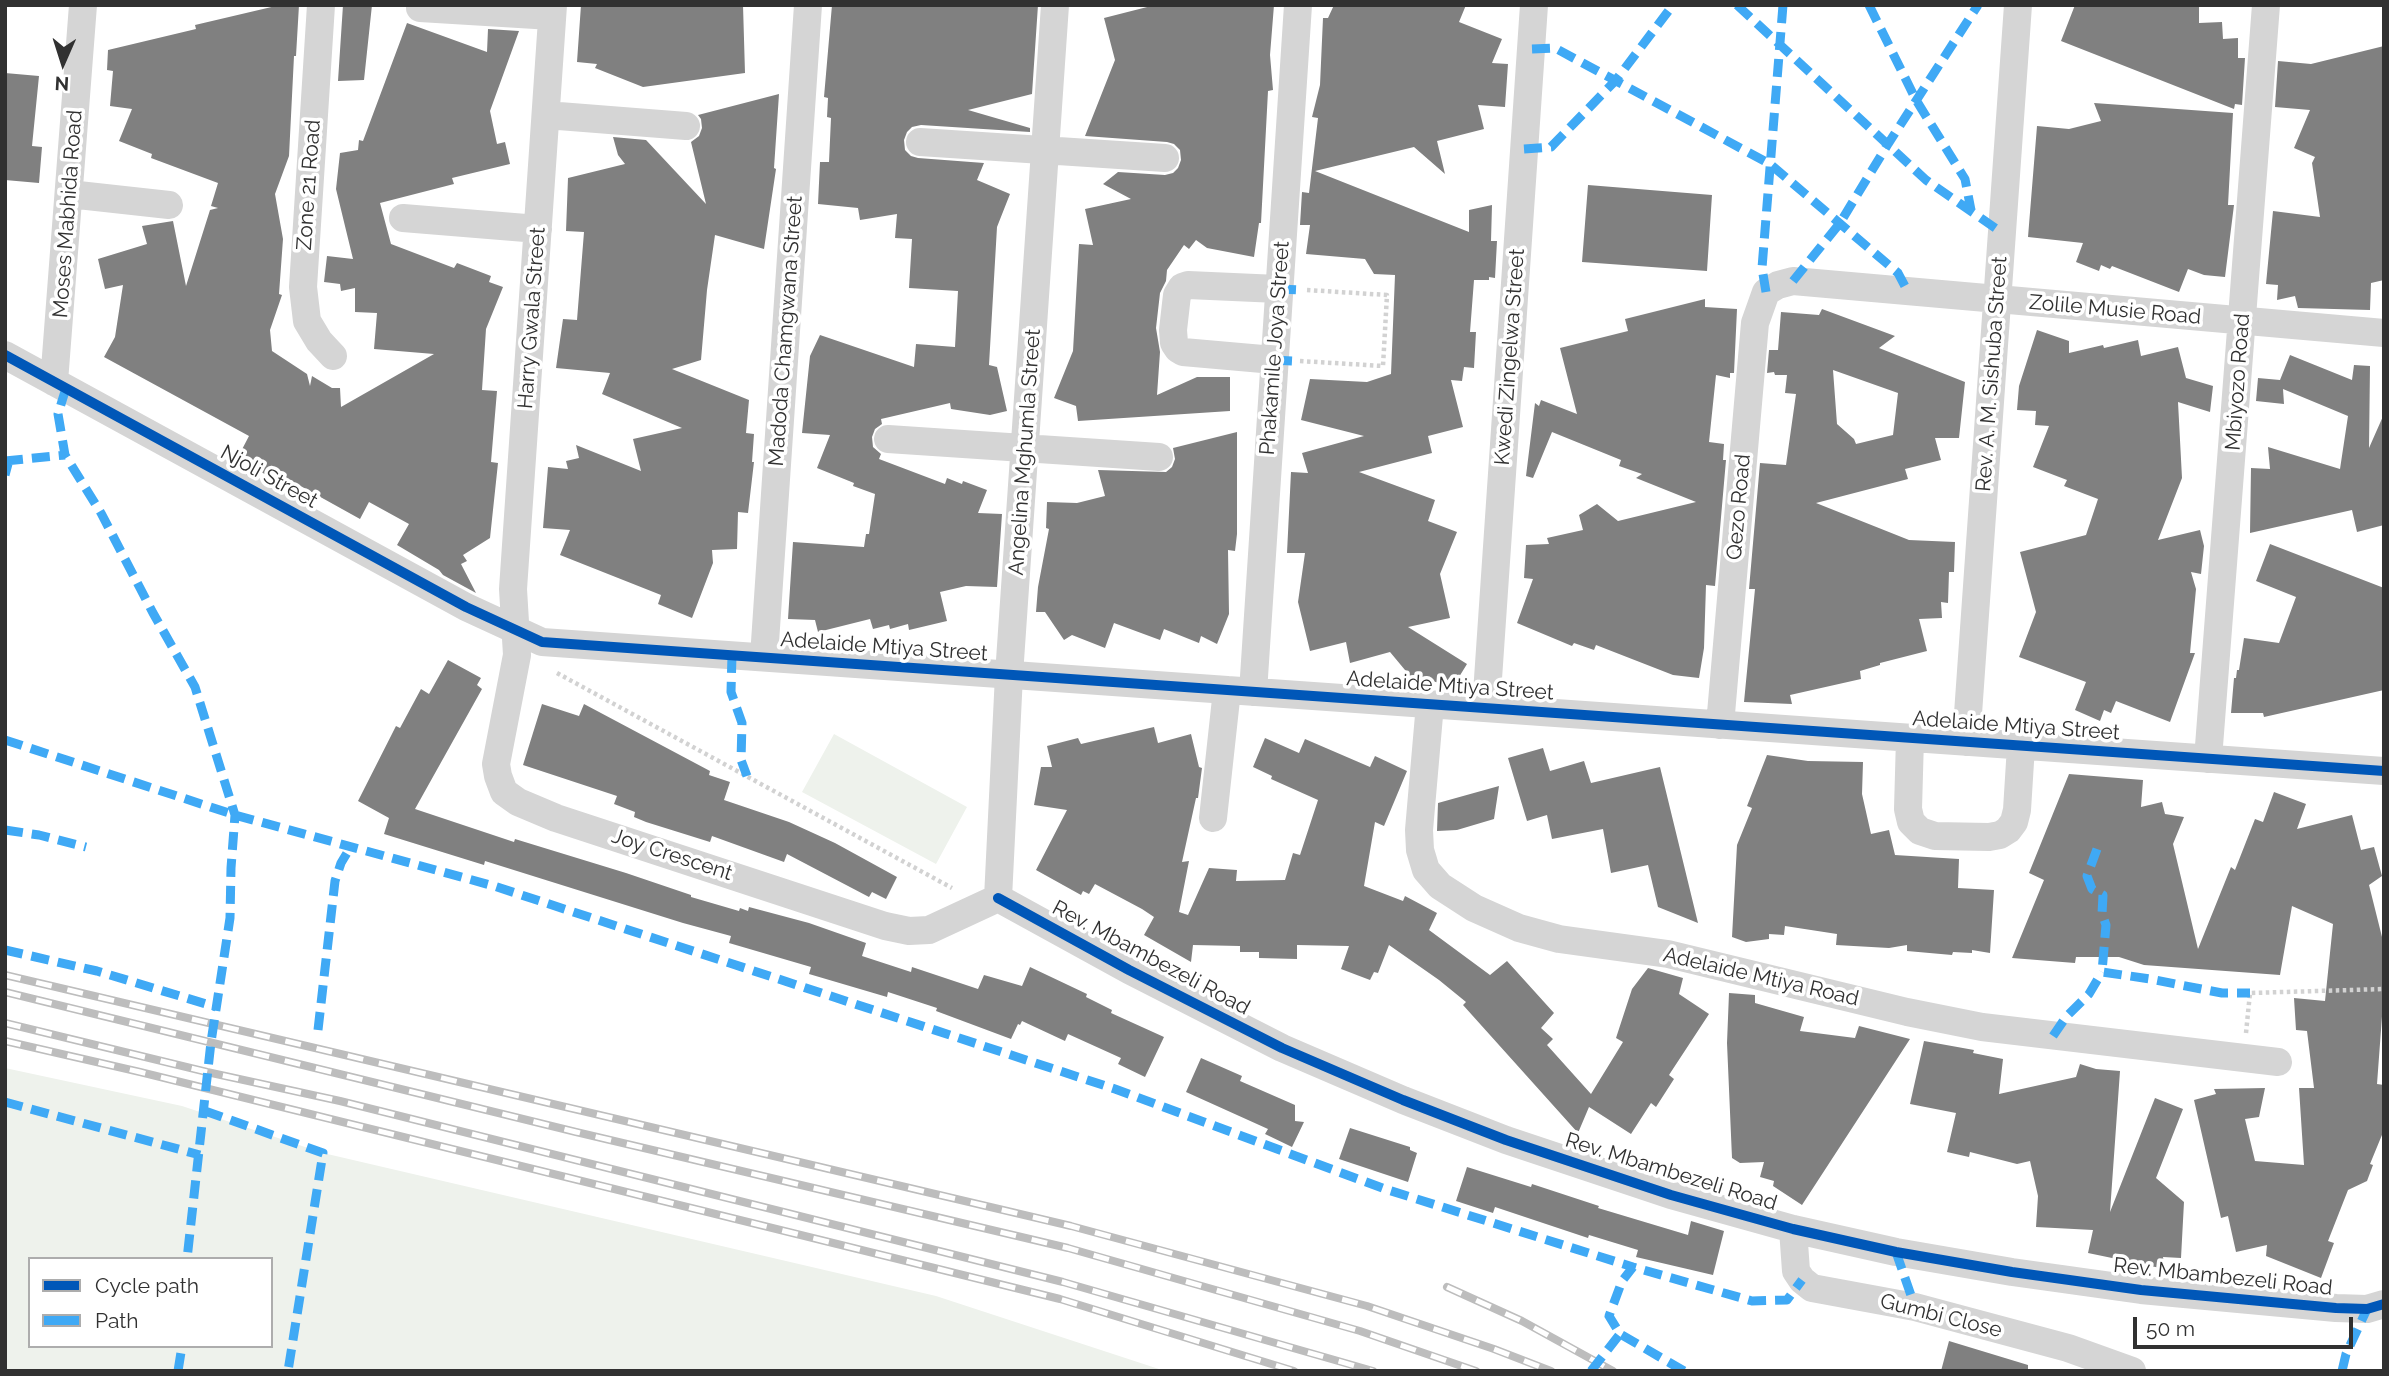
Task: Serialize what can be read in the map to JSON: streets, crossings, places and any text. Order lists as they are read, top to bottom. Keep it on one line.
{"streets":{"street":["Zone 21 Road","Moses Mabhida Road","Zolile Musie Road","Harry Gwala Street","Madoda Chamgwana Street","Phakamile Joya Street","Kwedi Zingelwa Street","Rev. A. M. Sishuba Street","Mbiyozo Road","Angelina Mghumla Street","Njoli Street","Qezo Road","Adelaide Mtiya Street","Joy Crescent","Rev. Mbambezeli Road","Adelaide Mtiya Road","Gumbi Close"]},"crossings":[["Moses Mabhida Road","Njoli Street"],["Zolile Musie Road","Rev. A. M. Sishuba Street"],["Zolile Musie Road","Mbiyozo Road"],["Zolile Musie Road","Qezo Road"],["Harry Gwala Street","Njoli Street"],["Harry Gwala Street","Adelaide Mtiya Street"],["Harry Gwala Street","Joy Crescent"],["Madoda Chamgwana Street","Adelaide Mtiya Street"],["Phakamile Joya Street","Adelaide Mtiya Street"],["Kwedi Zingelwa Street","Adelaide Mtiya Street"],["Rev. A. M. Sishuba Street","Adelaide Mtiya Street"],["Mbiyozo Road","Adelaide Mtiya Street"],["Angelina Mghumla Street","Adelaide Mtiya Street"],["Angelina Mghumla Street","Joy Crescent"],["Angelina Mghumla Street","Rev. Mbambezeli Road"],["Njoli Street","Adelaide Mtiya Street"],["Njoli Street","Joy Crescent"],["Qezo Road","Adelaide Mtiya Street"],["Adelaide Mtiya Street","Joy Crescent"],["Adelaide Mtiya Street","Adelaide Mtiya Road"],["Joy Crescent","Rev. Mbambezeli Road"],["Rev. Mbambezeli Road","Gumbi Close"]],"legend":["Cycle path","Path"],"scale_bar":"50 m","north":"bottom"}
